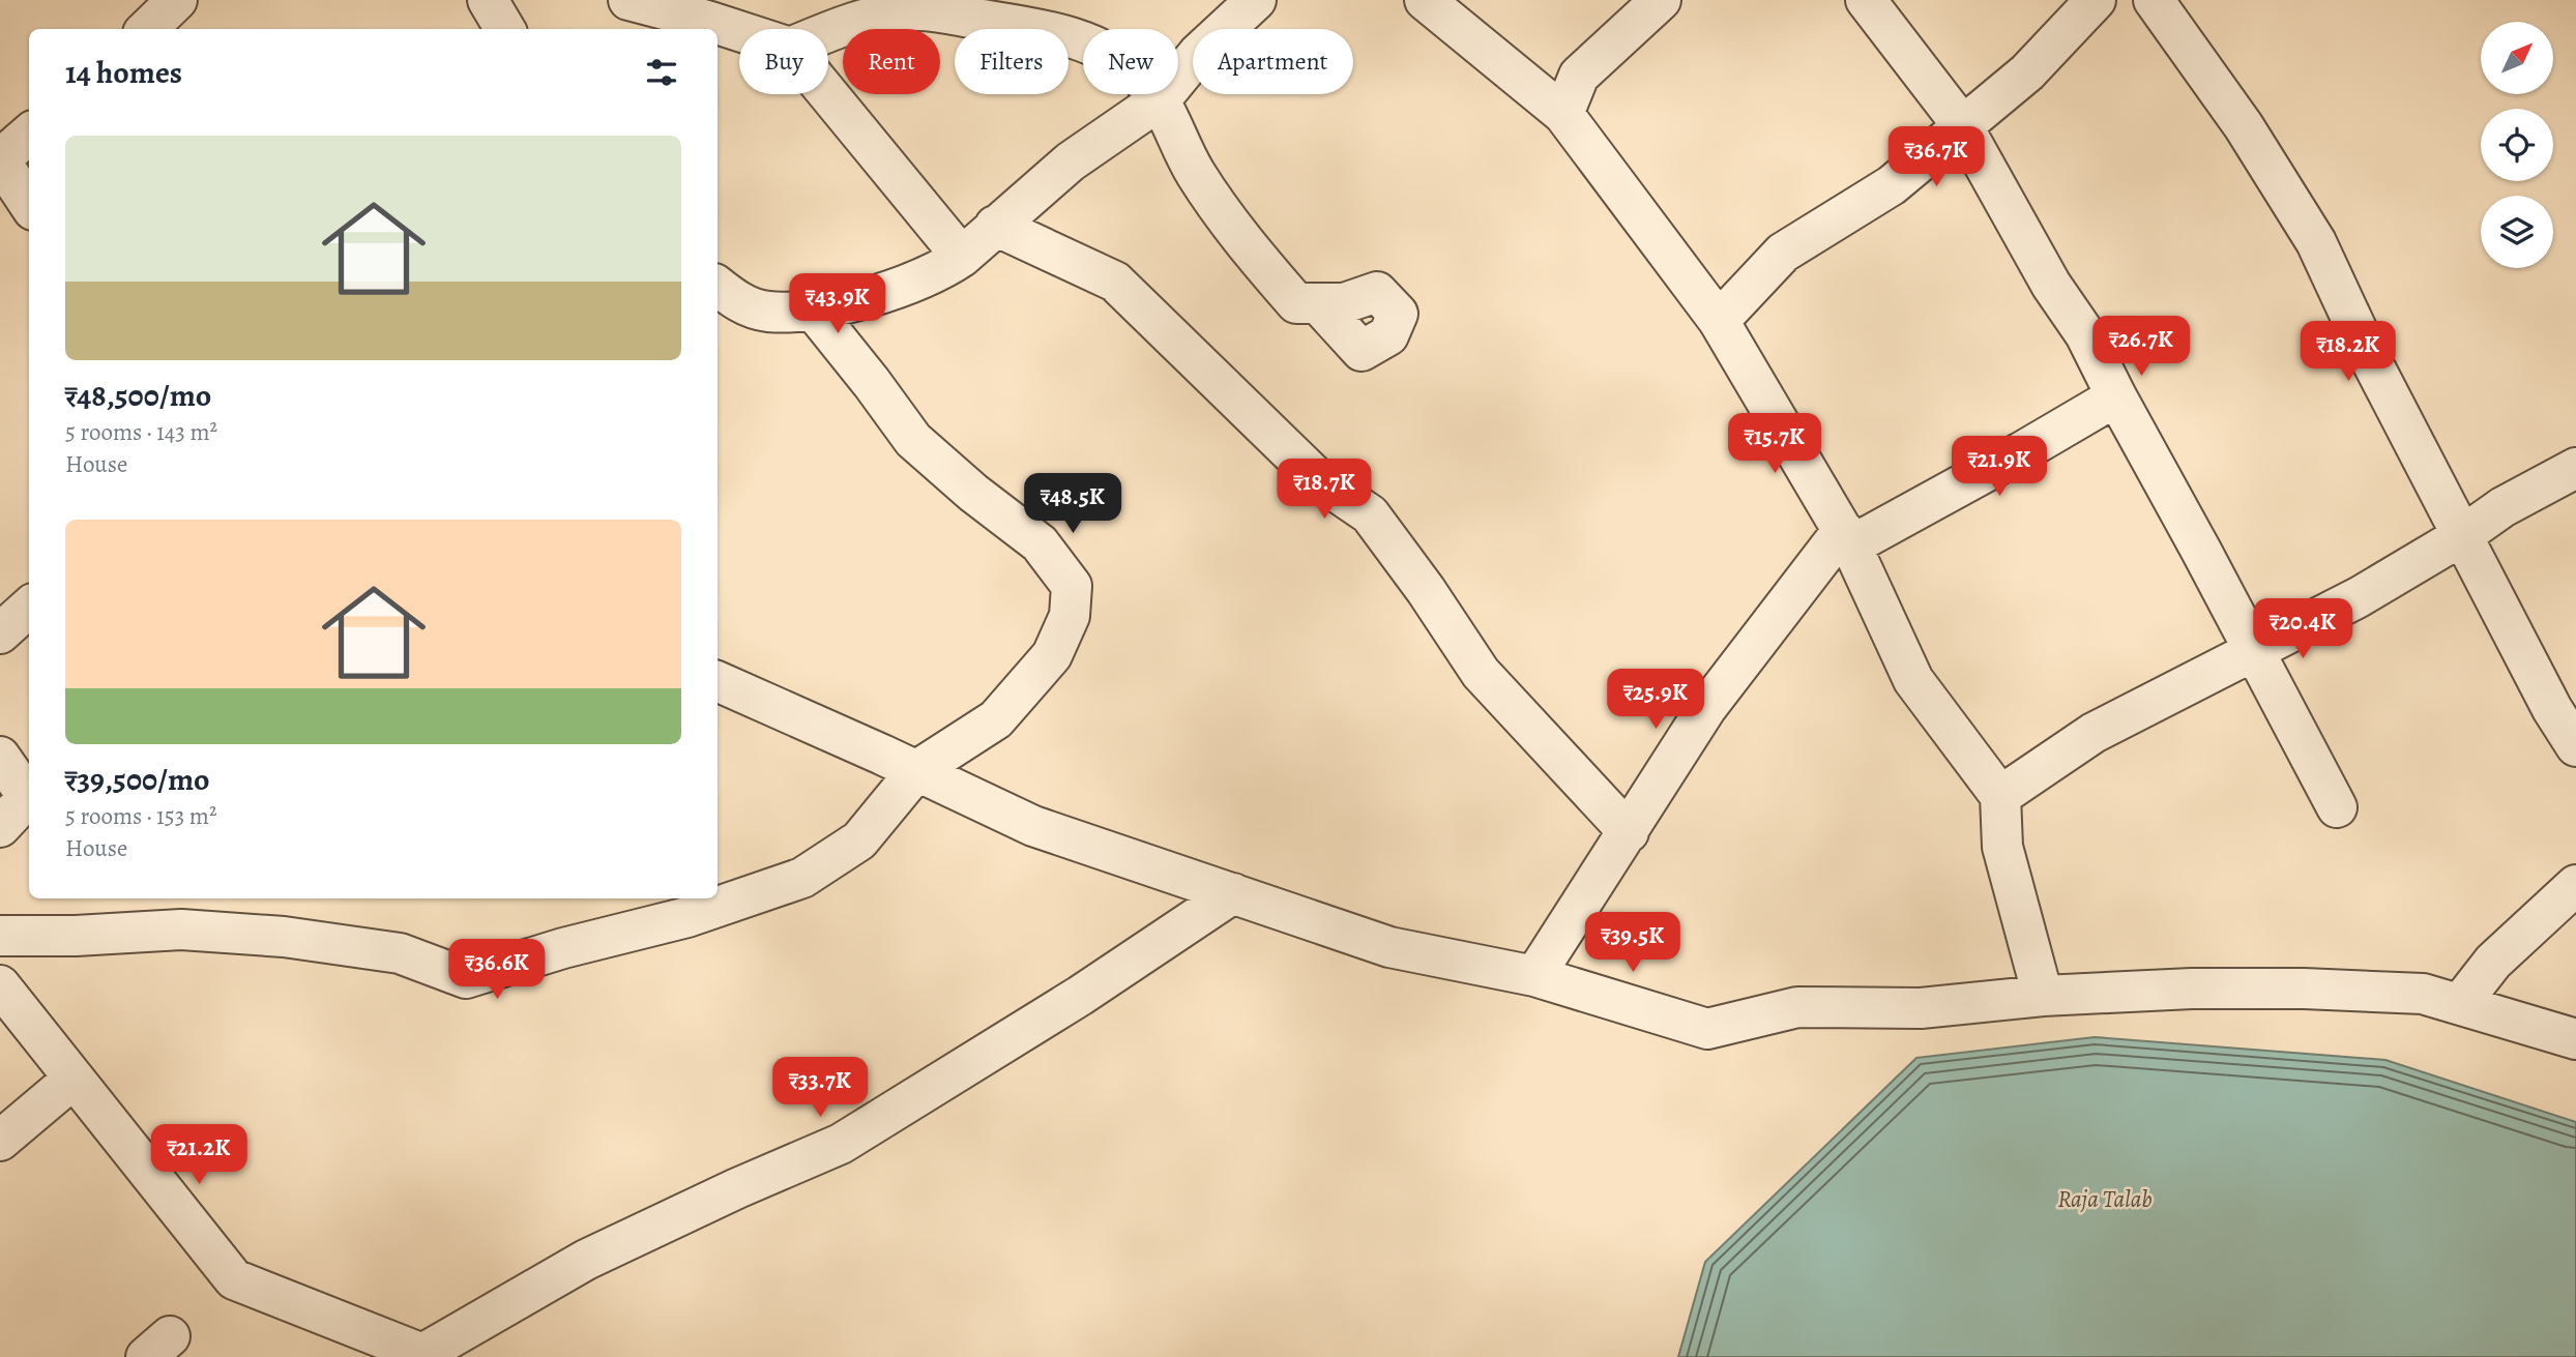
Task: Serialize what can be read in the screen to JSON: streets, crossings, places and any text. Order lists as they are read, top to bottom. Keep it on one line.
{"water":["Raja Talab"],"north":"top right","page":{"chip":["Buy","Rent","Filters","New","Apartment"],"heading":"14 homes","list":[{"name":"₹48,500/mo","note":"5 rooms · 143 m² · House"},{"name":"₹39,500/mo","note":"5 rooms · 153 m² · House"}],"price":["₹36.7K","₹43.9K","₹26.7K","₹18.2K","₹15.7K","₹21.9K","₹18.7K","₹48.5K","₹20.4K","₹25.9K","₹39.5K","₹36.6K","₹33.7K","₹21.2K"]}}
